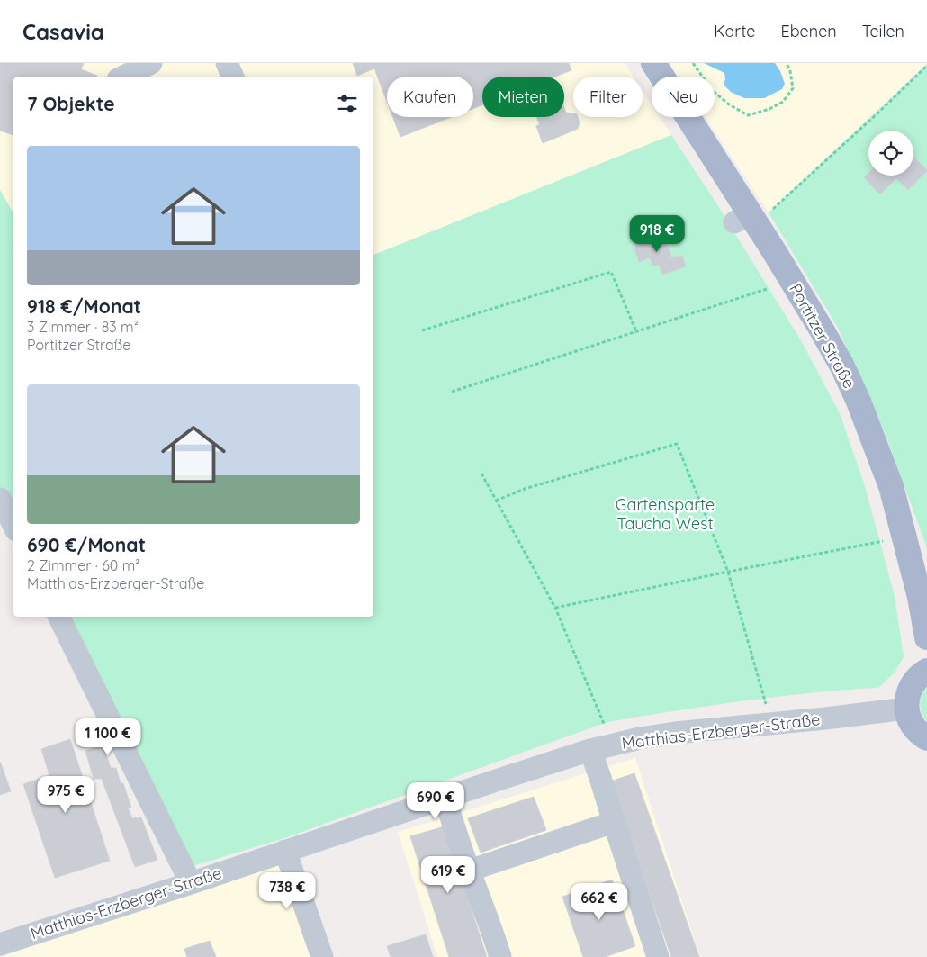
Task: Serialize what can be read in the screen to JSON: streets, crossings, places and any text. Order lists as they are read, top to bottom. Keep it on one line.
{"streets":{"main road":["Portitzer Straße"],"street":["Matthias-Erzberger-Straße"]},"parks":["Gartensparte Taucha West"],"page":{"header":"Casavia","nav":["Karte","Ebenen","Teilen"],"chip":["Kaufen","Mieten","Filter","Neu"],"heading":"7 Objekte","list":[{"name":"918 €/Monat","note":"3 Zimmer · 83 m² · Portitzer Straße"},{"name":"690 €/Monat","note":"2 Zimmer · 60 m² · Matthias-Erzberger-Straße"}],"price":["918 €","1 100 €","975 €","690 €","619 €","738 €","662 €"]}}
